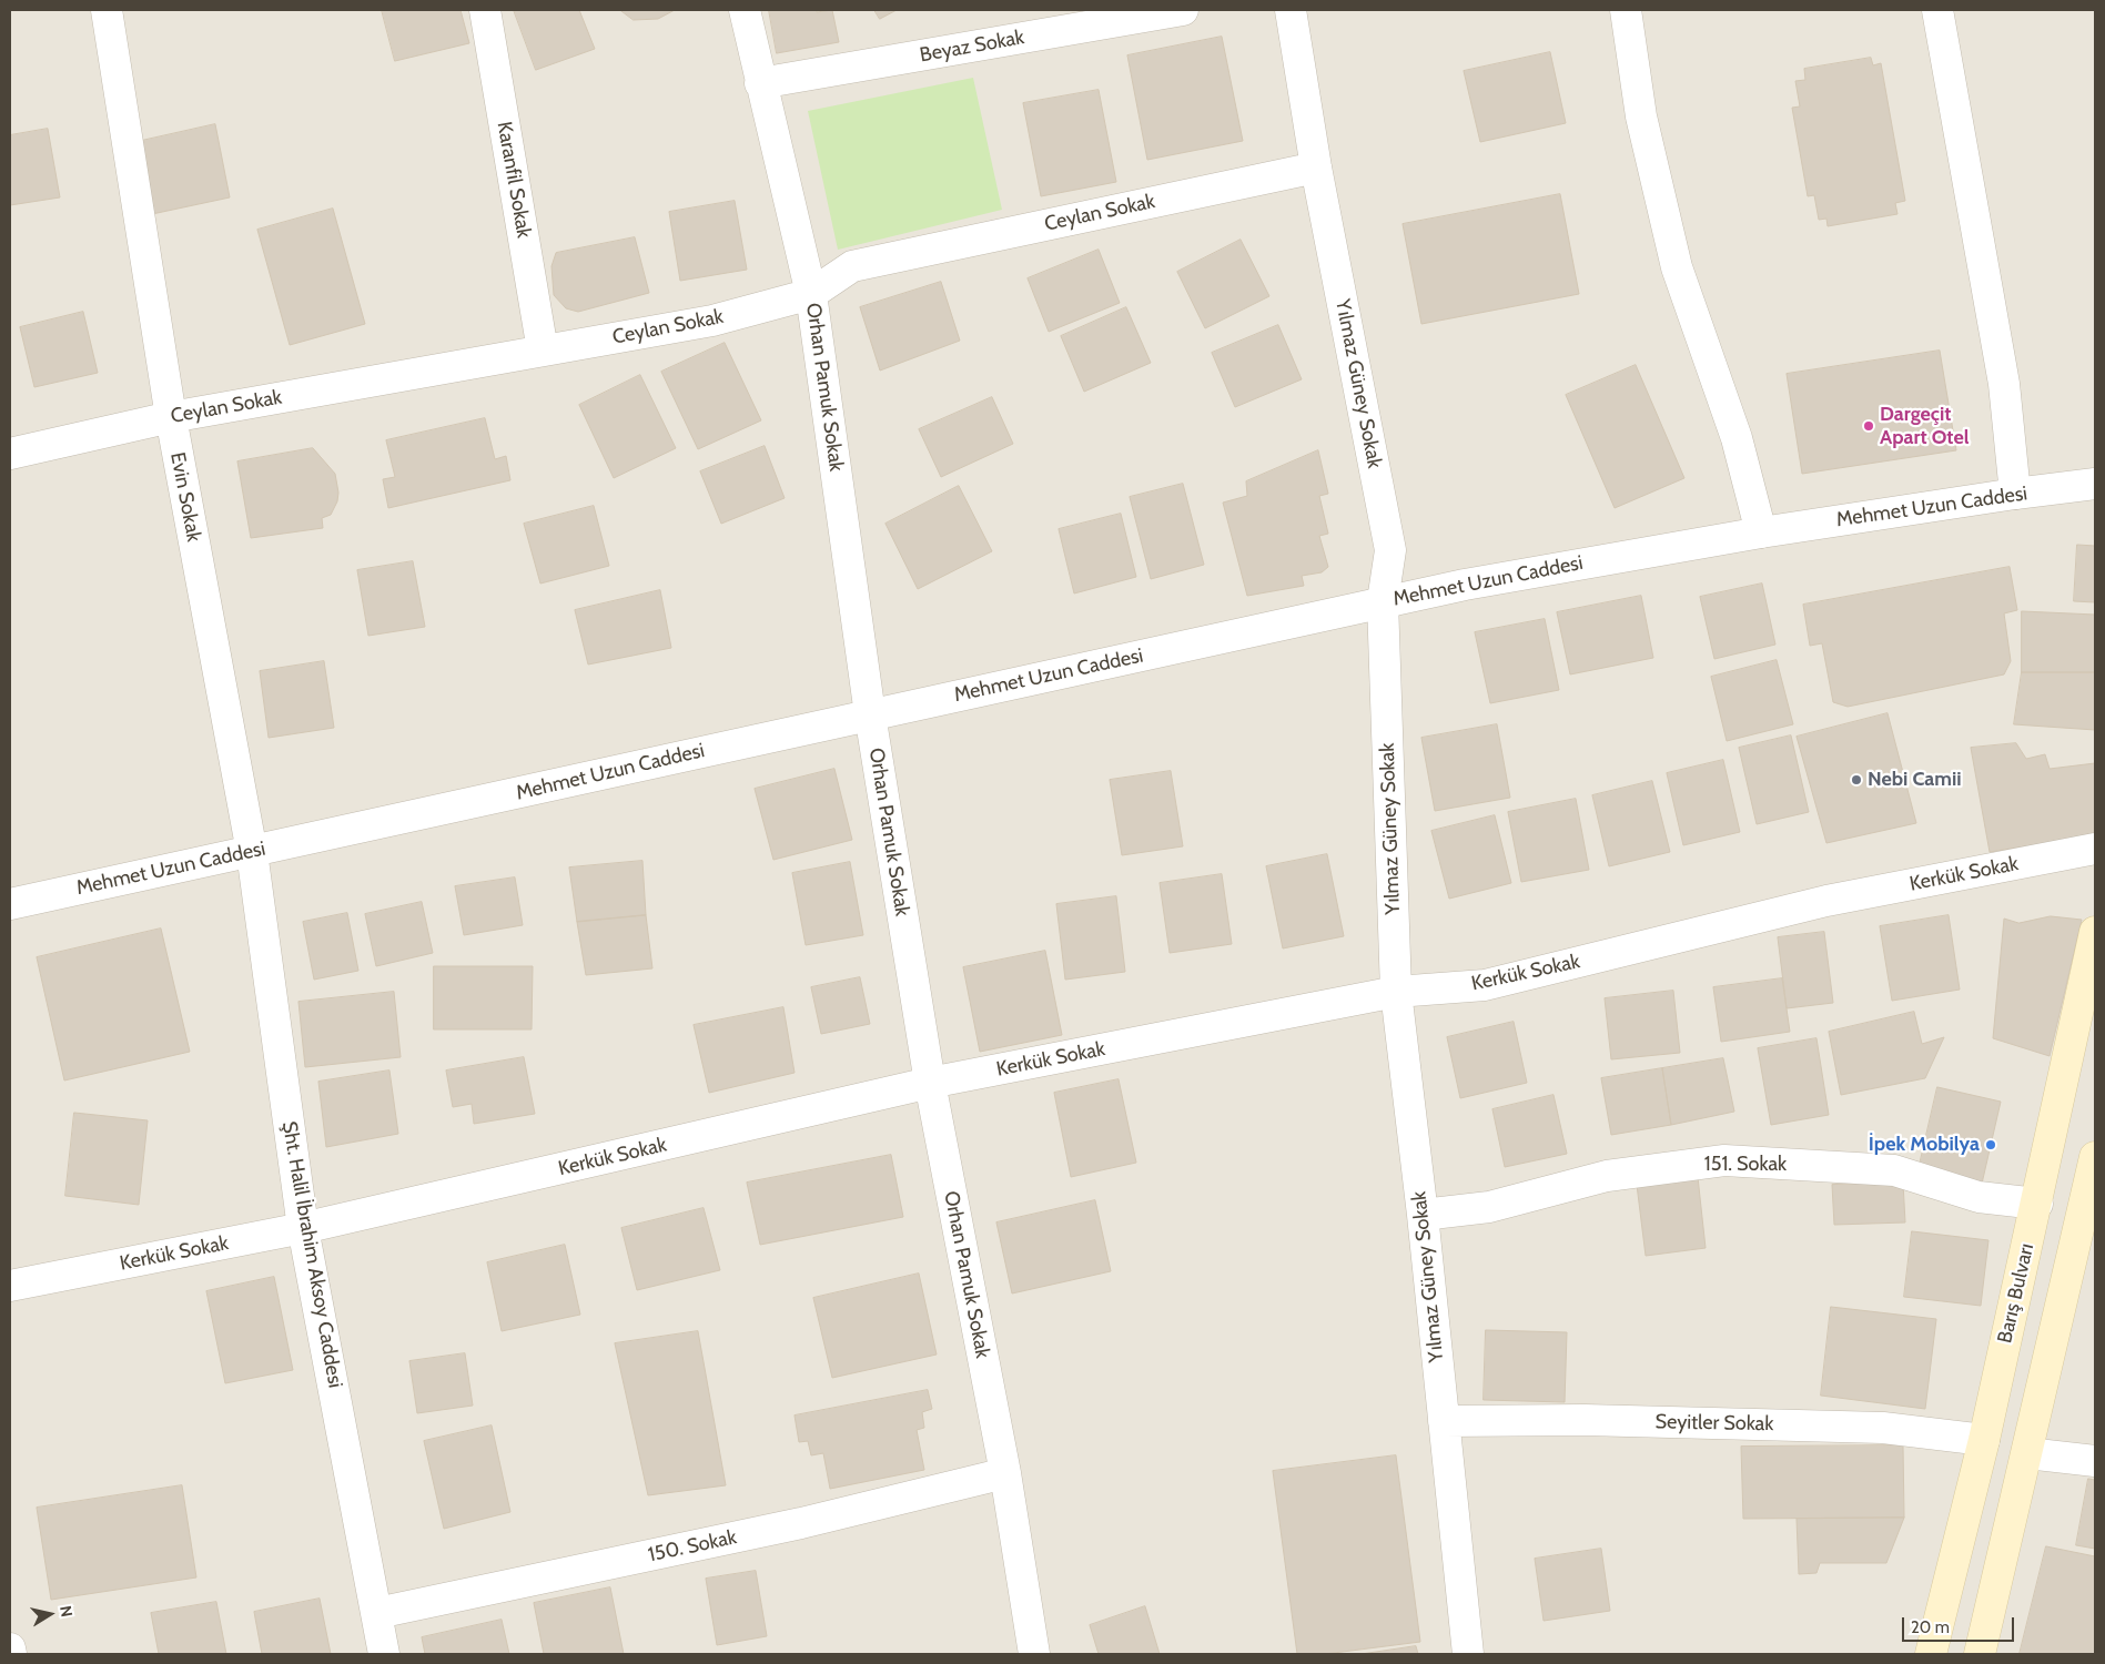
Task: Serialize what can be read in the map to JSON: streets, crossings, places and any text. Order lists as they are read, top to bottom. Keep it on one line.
{"streets":{"main road":["Barış Bulvarı"],"street":["Beyaz Sokak","Karanfil Sokak","Ceylan Sokak","Yılmaz Güney Sokak","Orhan Pamuk Sokak","Evin Sokak","Mehmet Uzun Caddesi","Kerkük Sokak","151. Sokak","Şht. Halil İbrahim Aksoy Caddesi","Seyitler Sokak","150. Sokak"]},"crossings":[["Beyaz Sokak","Orhan Pamuk Sokak"],["Karanfil Sokak","Ceylan Sokak"],["Ceylan Sokak","Yılmaz Güney Sokak"],["Ceylan Sokak","Orhan Pamuk Sokak"],["Ceylan Sokak","Evin Sokak"],["Yılmaz Güney Sokak","Mehmet Uzun Caddesi"],["Yılmaz Güney Sokak","Kerkük Sokak"],["Yılmaz Güney Sokak","151. Sokak"],["Yılmaz Güney Sokak","Seyitler Sokak"],["Orhan Pamuk Sokak","Mehmet Uzun Caddesi"],["Orhan Pamuk Sokak","Kerkük Sokak"],["Orhan Pamuk Sokak","150. Sokak"],["Evin Sokak","Mehmet Uzun Caddesi"],["Evin Sokak","Şht. Halil İbrahim Aksoy Caddesi"],["Mehmet Uzun Caddesi","Şht. Halil İbrahim Aksoy Caddesi"],["Kerkük Sokak","Şht. Halil İbrahim Aksoy Caddesi"],["151. Sokak","Barış Bulvarı"],["Şht. Halil İbrahim Aksoy Caddesi","150. Sokak"],["Barış Bulvarı","Seyitler Sokak"]],"places":["Dargeçit Apart Otel","Nebi Camii","İpek Mobilya"],"scale_bar":"20 m","north":"right"}
